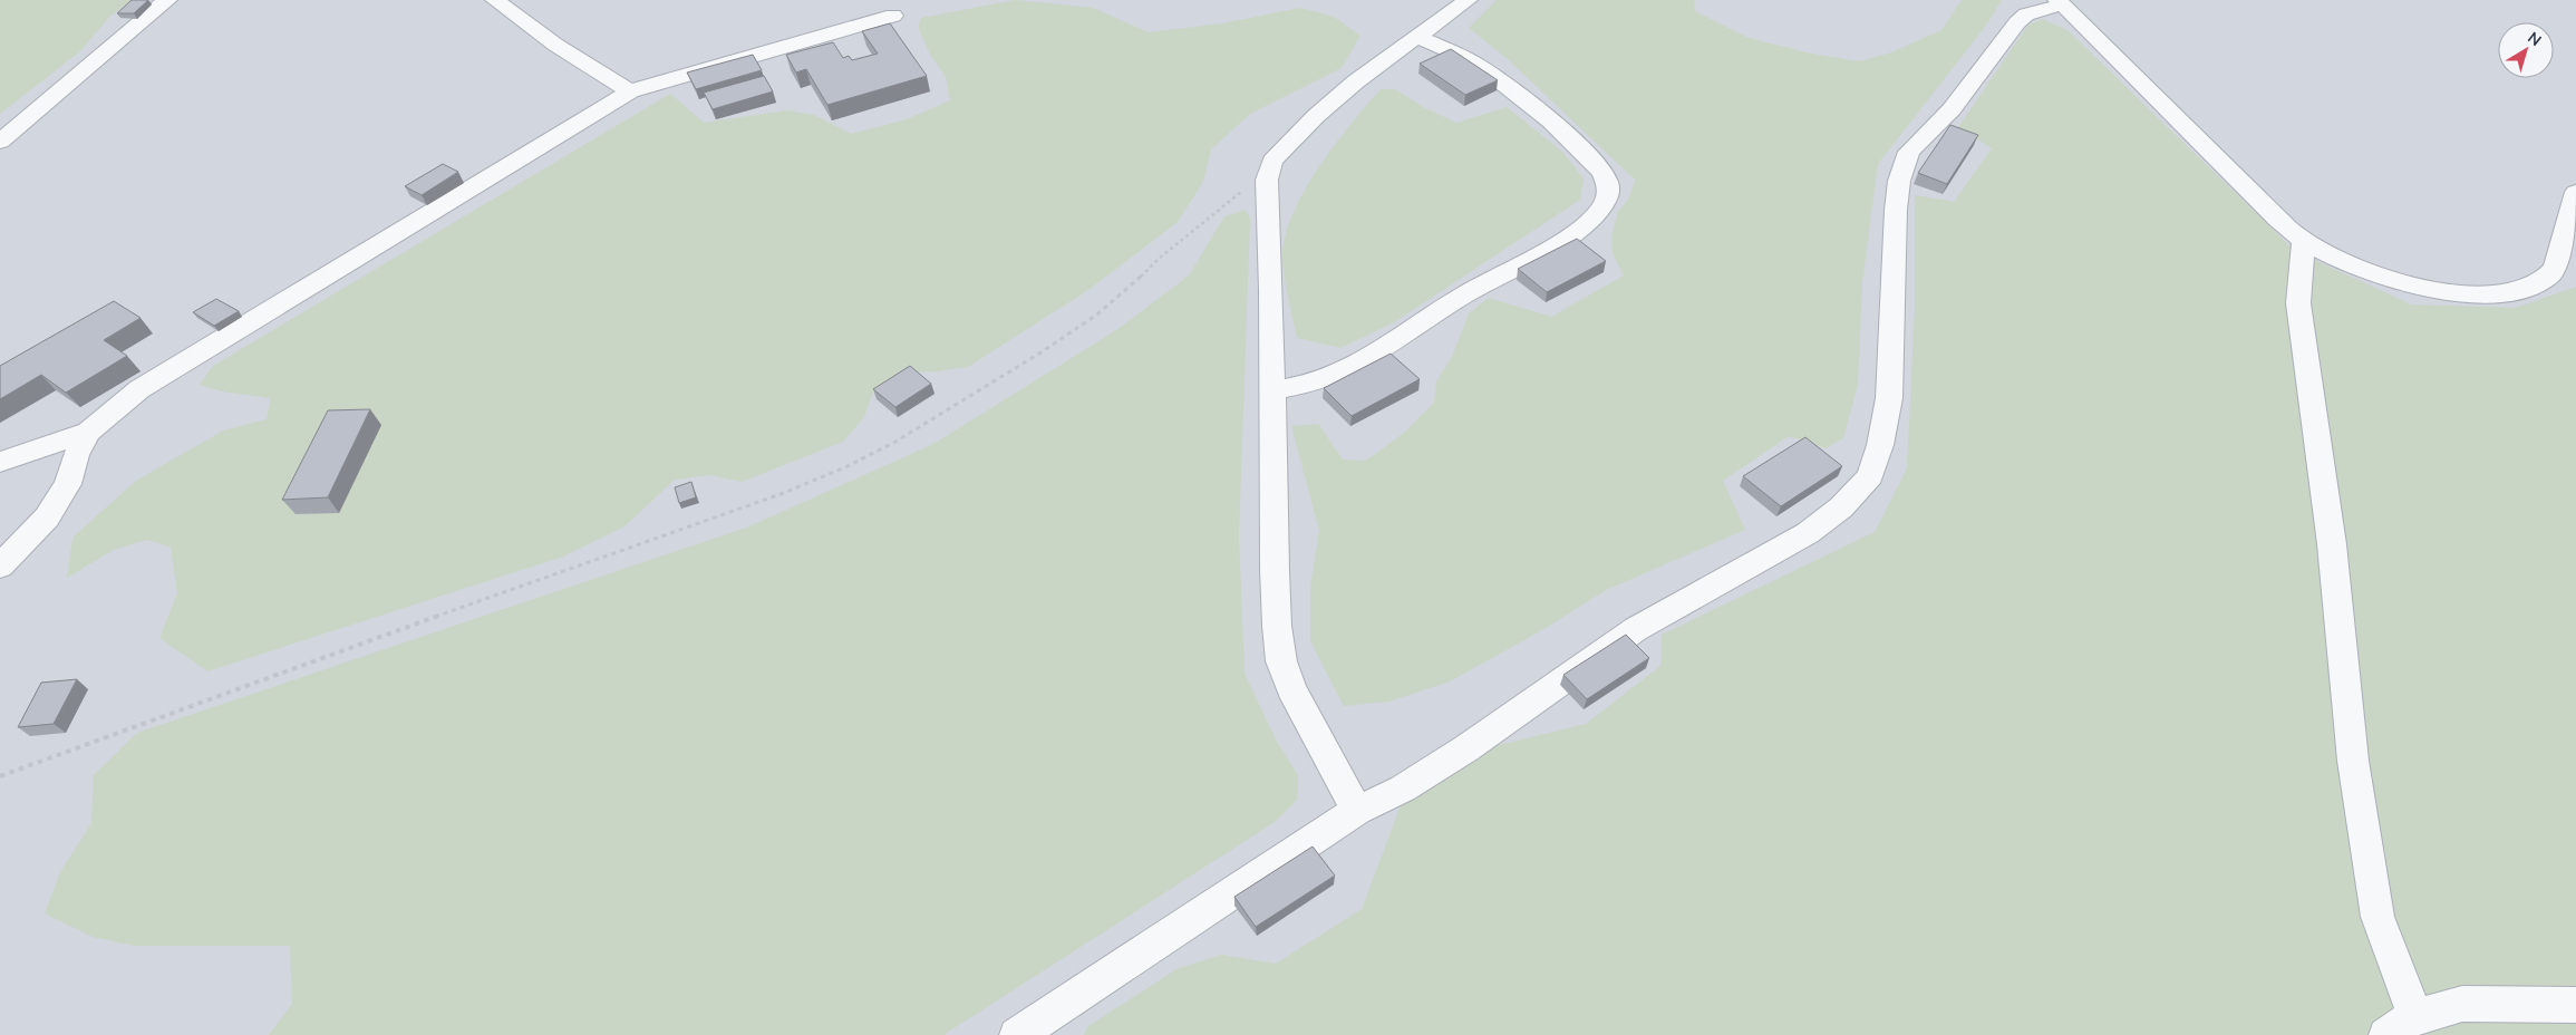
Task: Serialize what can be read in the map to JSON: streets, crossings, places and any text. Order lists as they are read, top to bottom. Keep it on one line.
{"north":"top right"}
